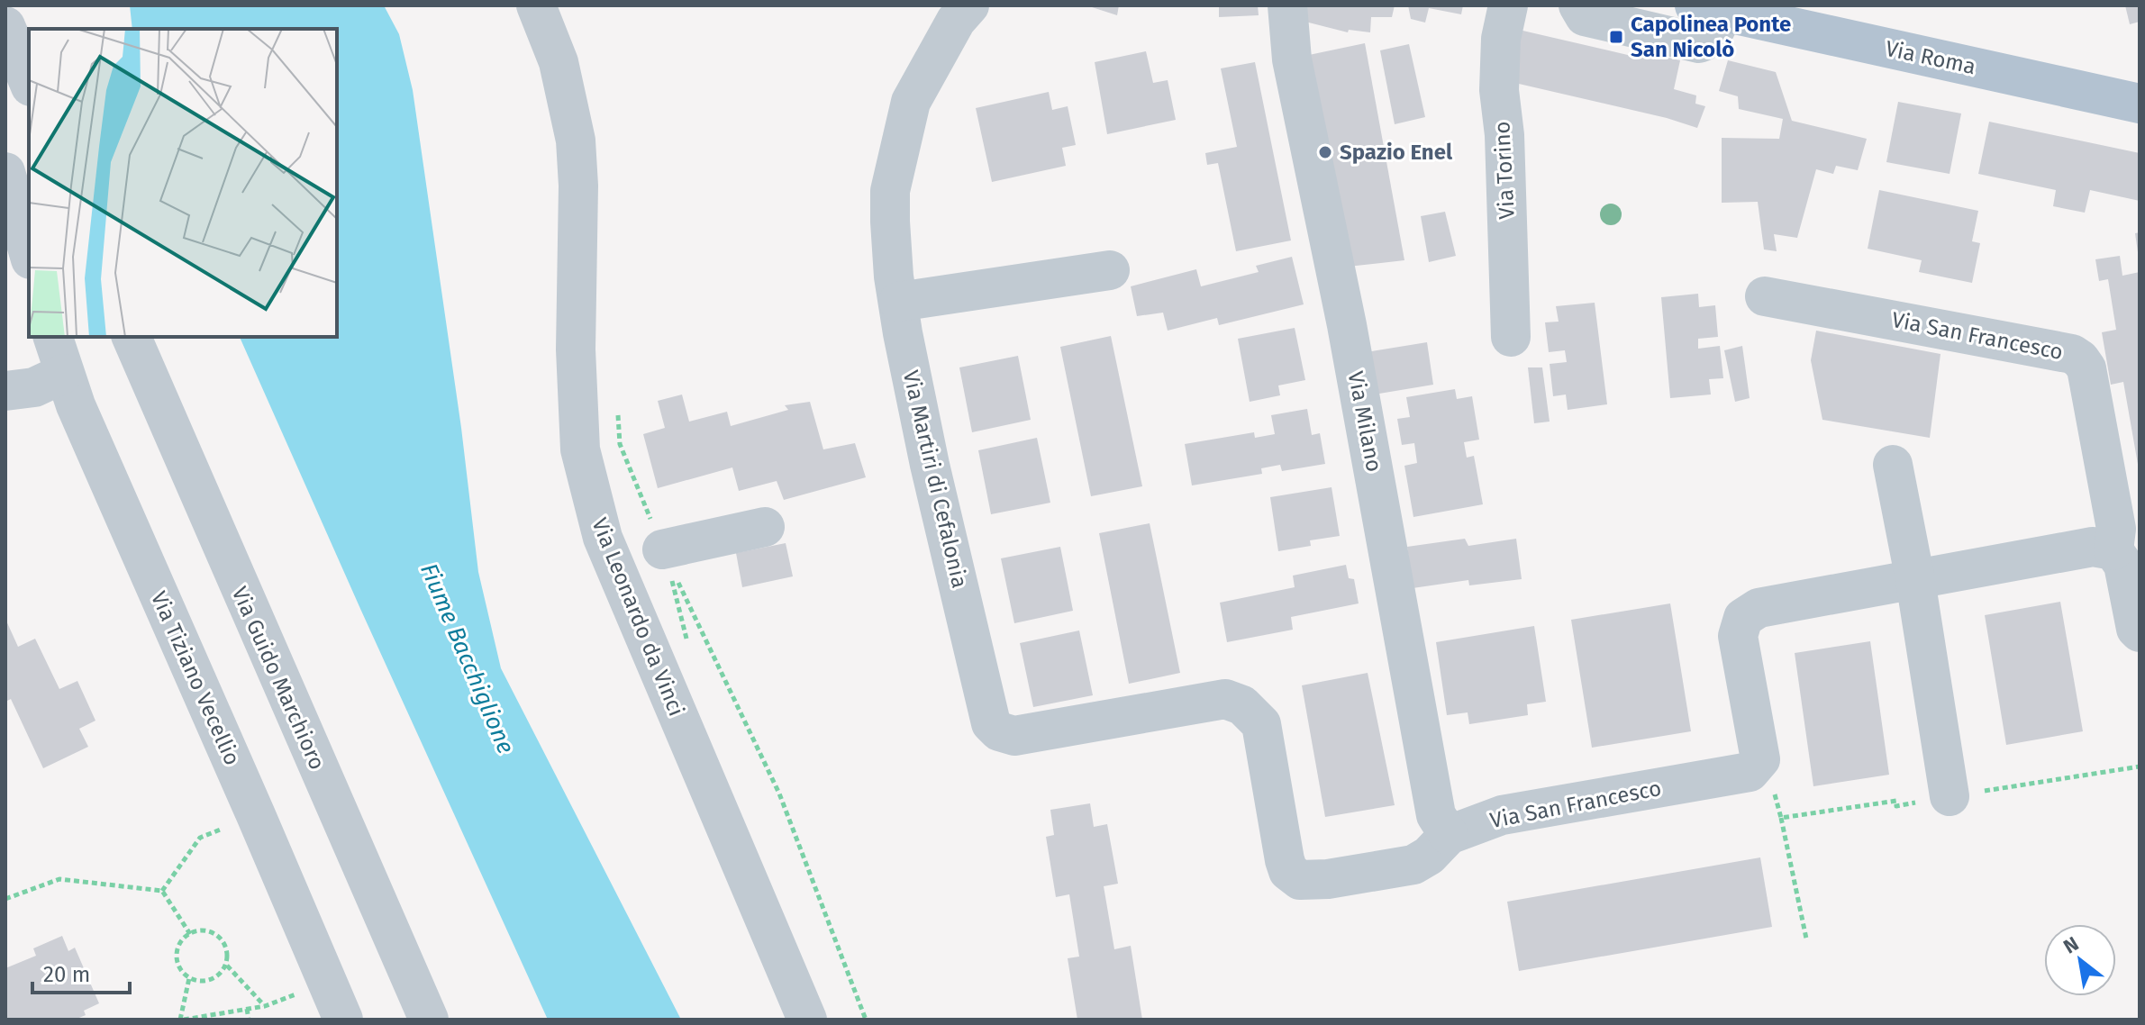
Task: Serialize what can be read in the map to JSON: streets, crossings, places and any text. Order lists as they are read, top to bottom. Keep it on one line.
{"streets":{"main road":["Via Roma"],"street":["Via Torino","Via San Francesco","Via Milano","Via Martiri di Cefalonia","Via Leonardo da Vinci","Via Tiziano Vecellio","Via Guido Marchioro"]},"crossings":[["Via San Francesco","Via Milano"],["Via San Francesco","Via Martiri di Cefalonia"]],"water":["Fiume Bacchiglione"],"places":{"transit":["Capolinea Ponte San Nicolò"],"other":["Spazio Enel"]},"scale_bar":"20 m","north":"top left"}
